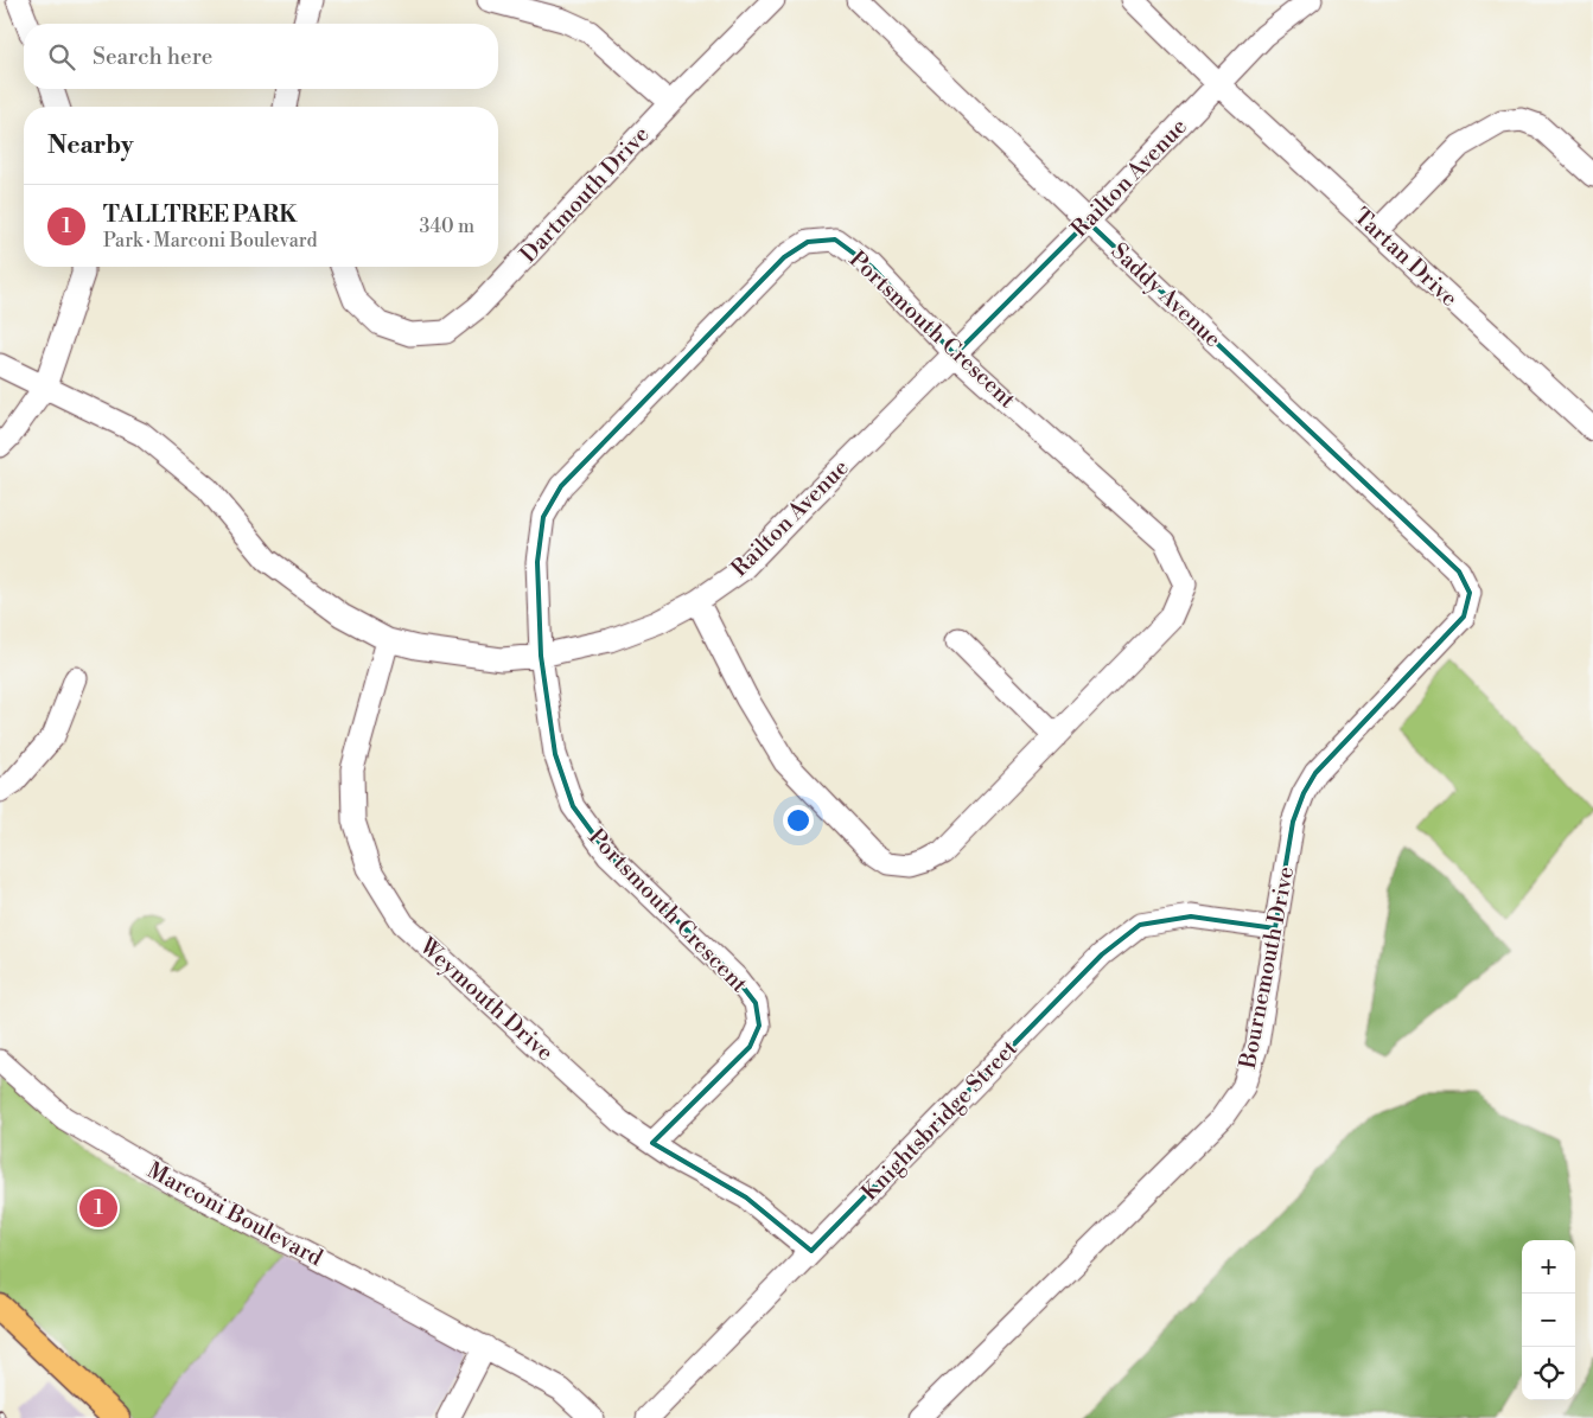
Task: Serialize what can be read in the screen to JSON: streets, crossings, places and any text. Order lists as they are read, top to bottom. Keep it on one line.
{"streets":{"street":["Railton Avenue","Dartmouth Drive","Tartan Drive","Saddy Avenue","Portsmouth Crescent","Bournemouth Drive","Weymouth Drive","Knightsbridge Street","Marconi Boulevard"]},"crossings":[["Railton Avenue","Tartan Drive"],["Railton Avenue","Saddy Avenue"],["Railton Avenue","Portsmouth Crescent"],["Railton Avenue","Weymouth Drive"],["Saddy Avenue","Bournemouth Drive"],["Portsmouth Crescent","Weymouth Drive"],["Bournemouth Drive","Knightsbridge Street"],["Weymouth Drive","Knightsbridge Street"]],"page":{"search":"Search here","heading":"Nearby","list":[{"mark":"1","name":"TALLTREE PARK","note":"Park · Marconi Boulevard","value":"340 m"}],"pins":"1","map_buttons":["+","−"]}}
